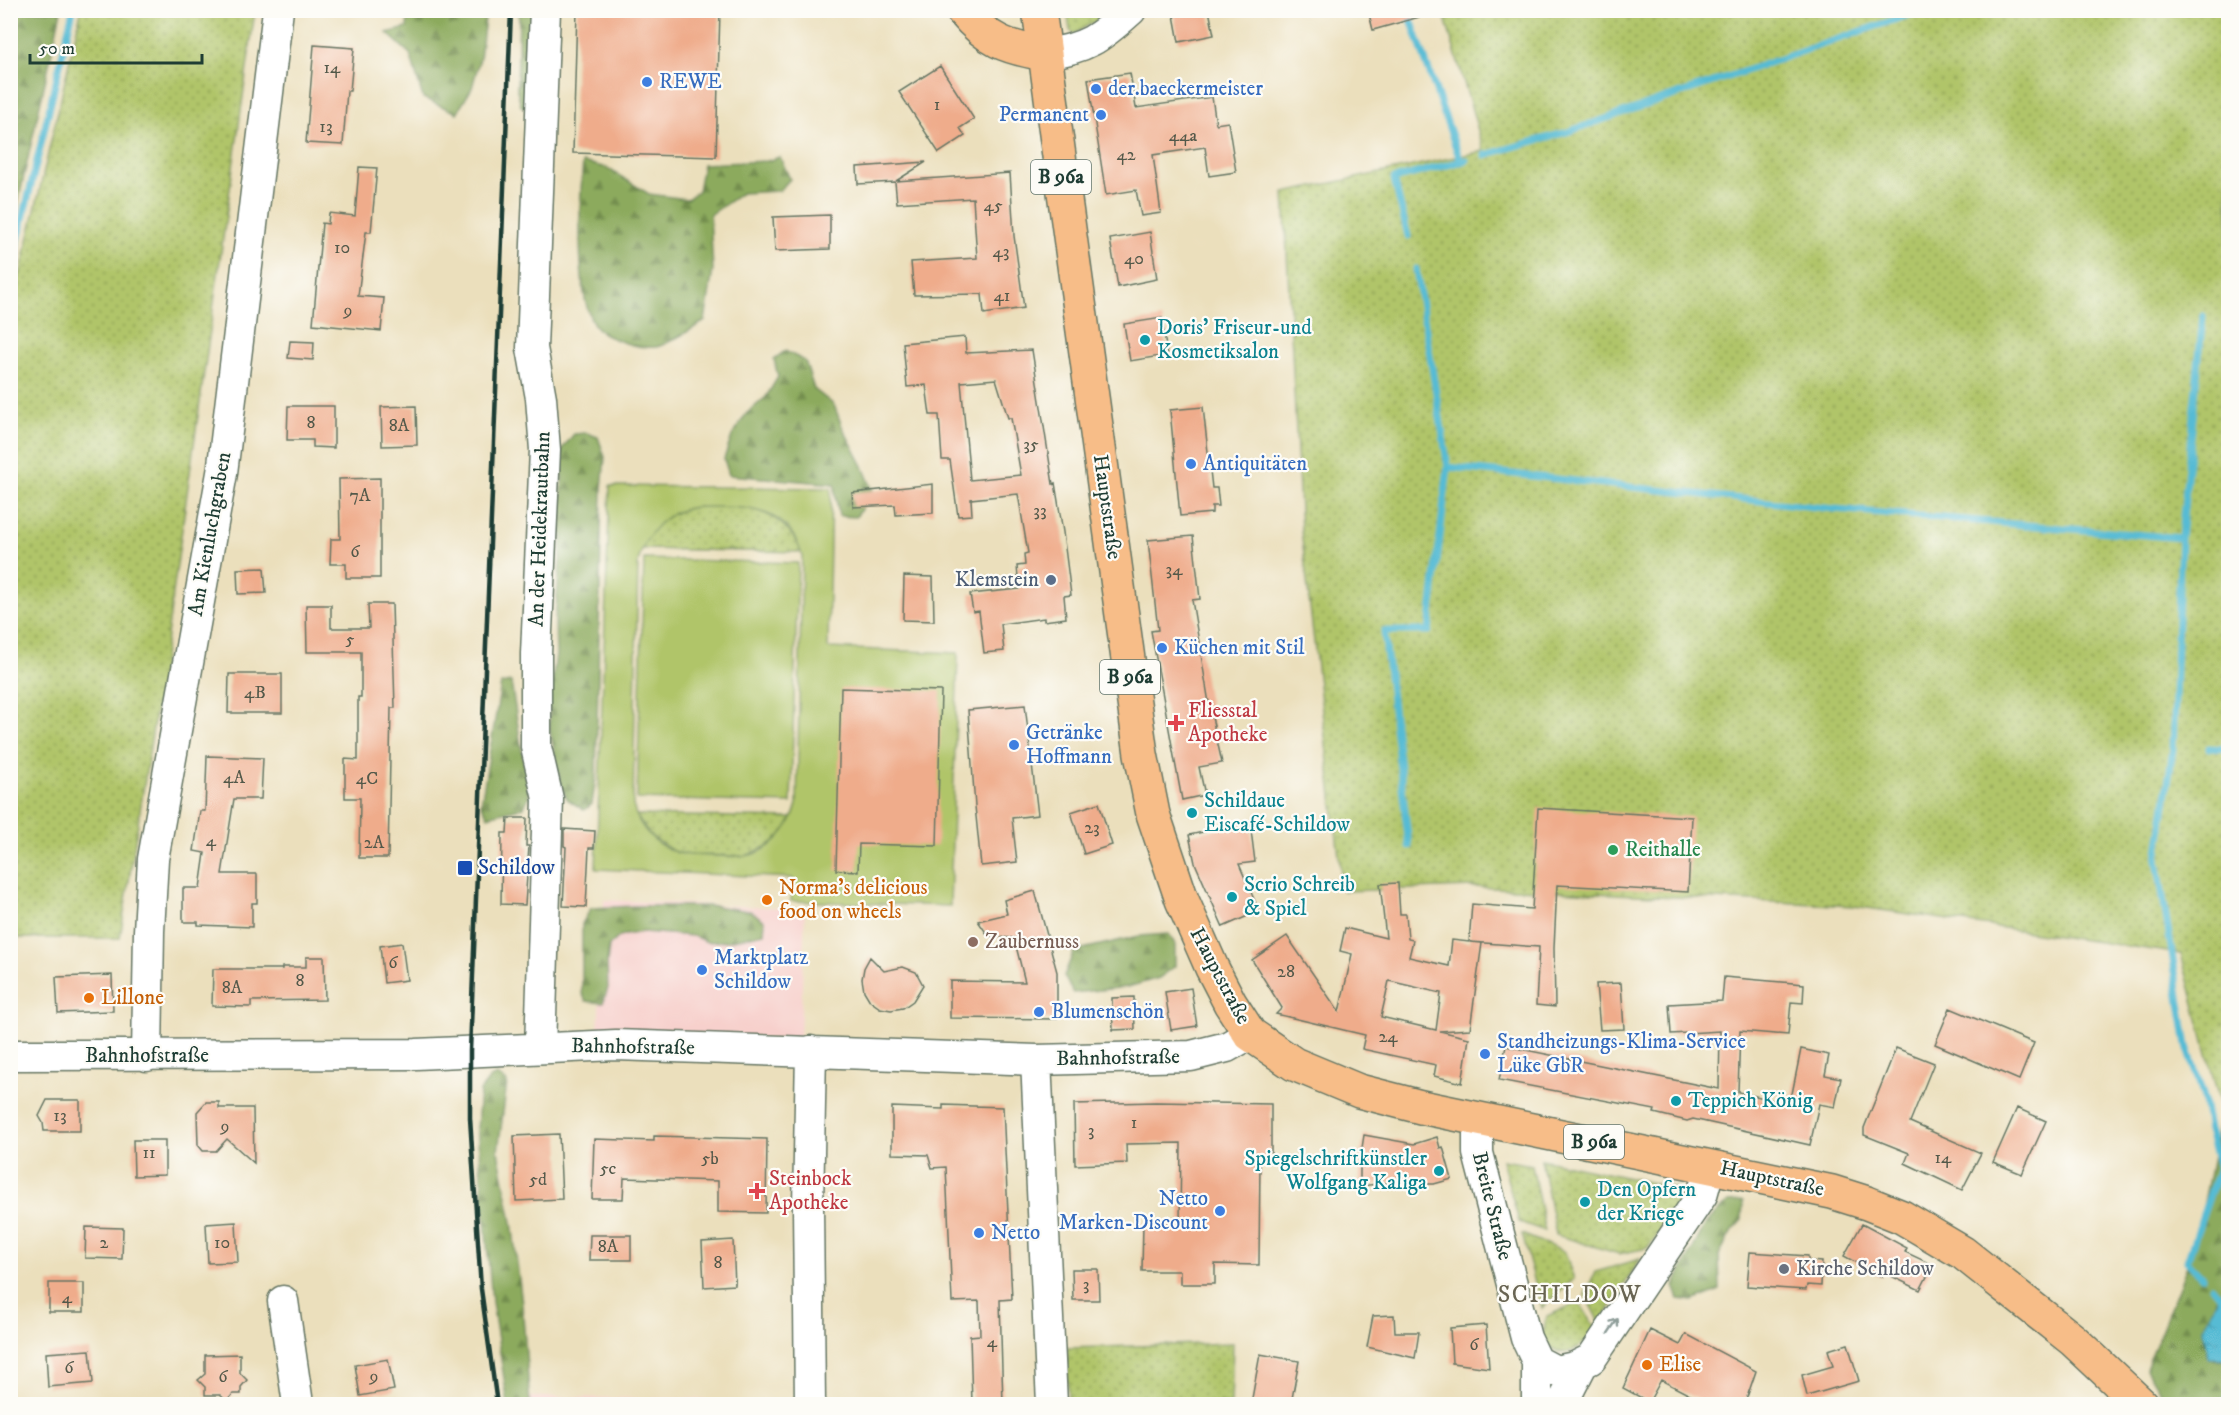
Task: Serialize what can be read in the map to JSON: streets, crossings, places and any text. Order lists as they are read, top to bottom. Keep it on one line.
{"streets":{"main road":["B 96a","Hauptstraße"],"street":["An der Heidekrautbahn","Am Kienluchgraben","Bahnhofstraße","Breite Straße"]},"crossings":[["Hauptstraße","Bahnhofstraße"],["Hauptstraße","Breite Straße"],["An der Heidekrautbahn","Bahnhofstraße"],["Am Kienluchgraben","Bahnhofstraße"]],"districts":["SCHILDOW"],"places":{"other":["REWE","der.baeckermeister","Permanent","Doris' Friseur-und Kosmetiksalon","Antiquitäten","Klemstein","Küchen mit Stil","Getränke Hoffmann","Schildaue Eiscafé-Schildow","Reithalle","Scrio Schreib & Spiel","Norma’s delicious food on wheels","Zaubernuss","Marktplatz Schildow","Lillone","Blumenschön","Standheizungs-Klima-Service Lüke GbR","Teppich König","Spiegelschriftkünstler Wolfgang Kaliga","Den Opfern der Kriege","Netto Marken-Discount","Netto","Kirche Schildow","Elise"],"health":["Fliesstal Apotheke","Steinbock Apotheke"],"transit":["Schildow"]},"house_numbers":["14","1","13","44a","42","45","10","43","40","41","9","8","8A","35","7A","33","6","34","5","4B","4A","4C","23","4","2A","6","28","8","8A","24","13","1","9","3","11","14","5b","5c","5d","2","10","8A","8","3","4","4","6","6","6","9"],"scale_bar":"50 m"}
